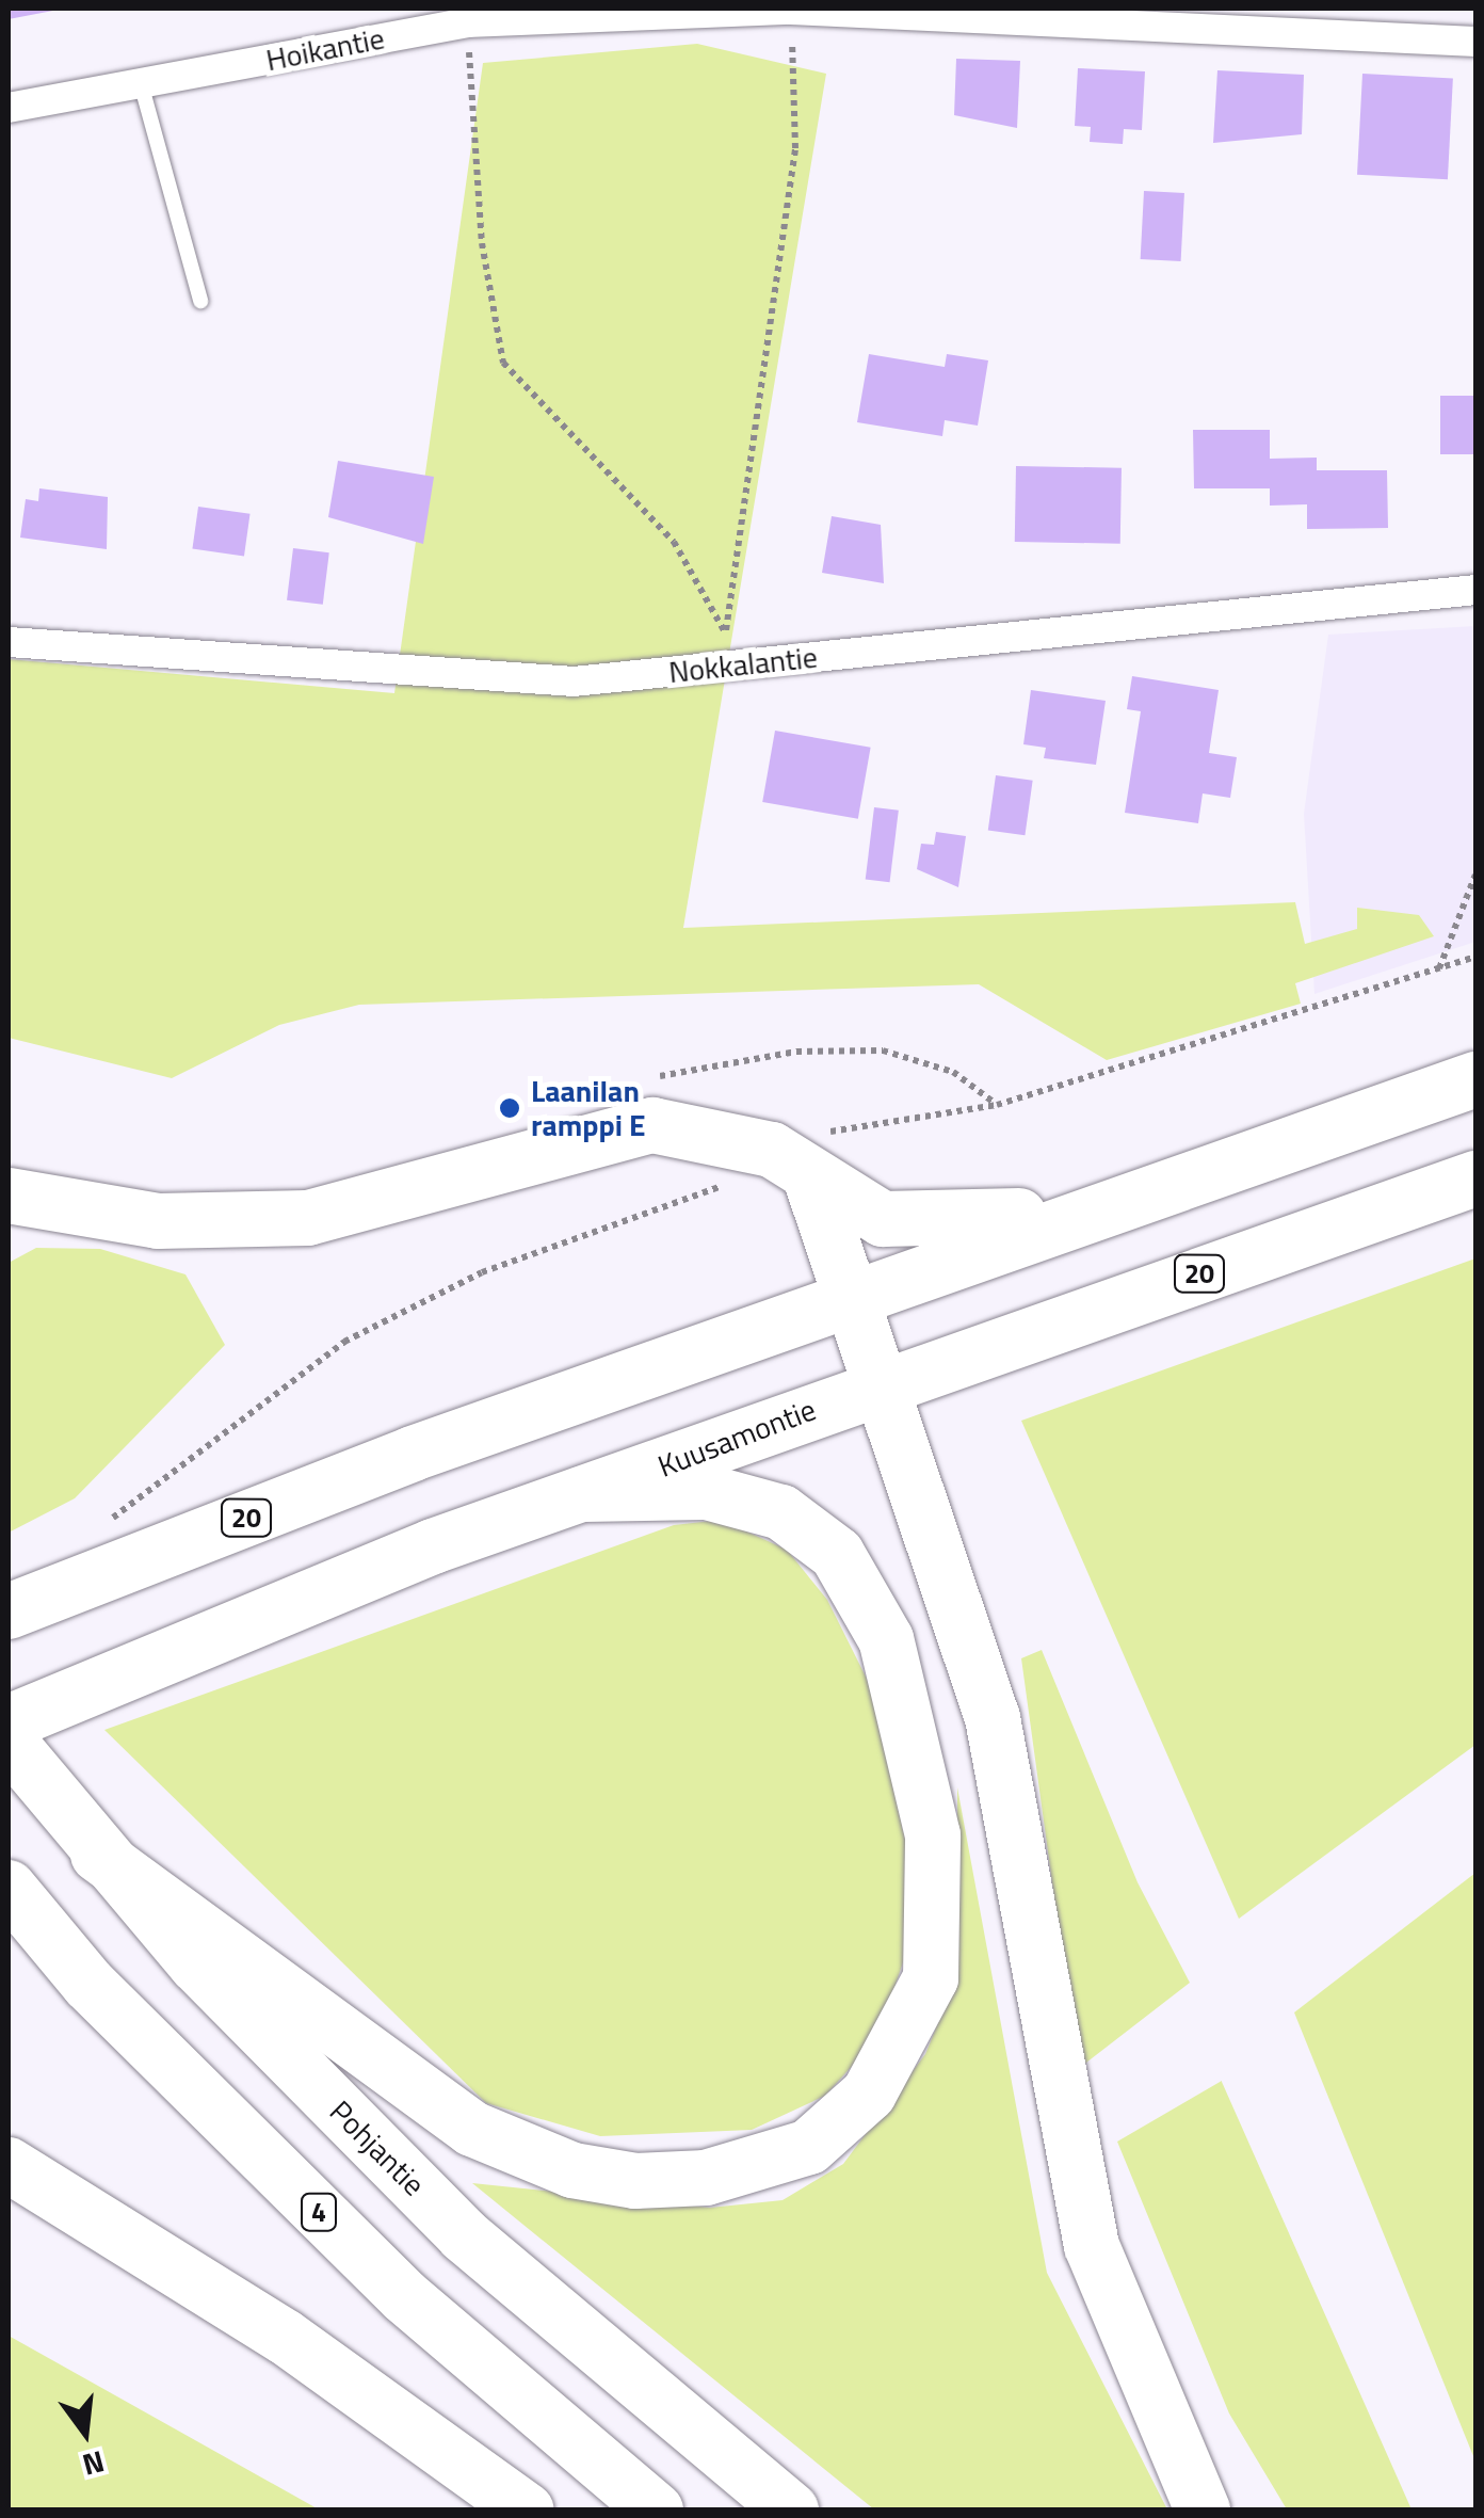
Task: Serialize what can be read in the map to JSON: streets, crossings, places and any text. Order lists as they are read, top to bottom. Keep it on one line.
{"streets":{"highway":["20","Kuusamontie","Pohjantie","4"],"street":["Hoikantie","Nokkalantie"]},"places":["Laanilan ramppi E"],"north":"bottom"}
